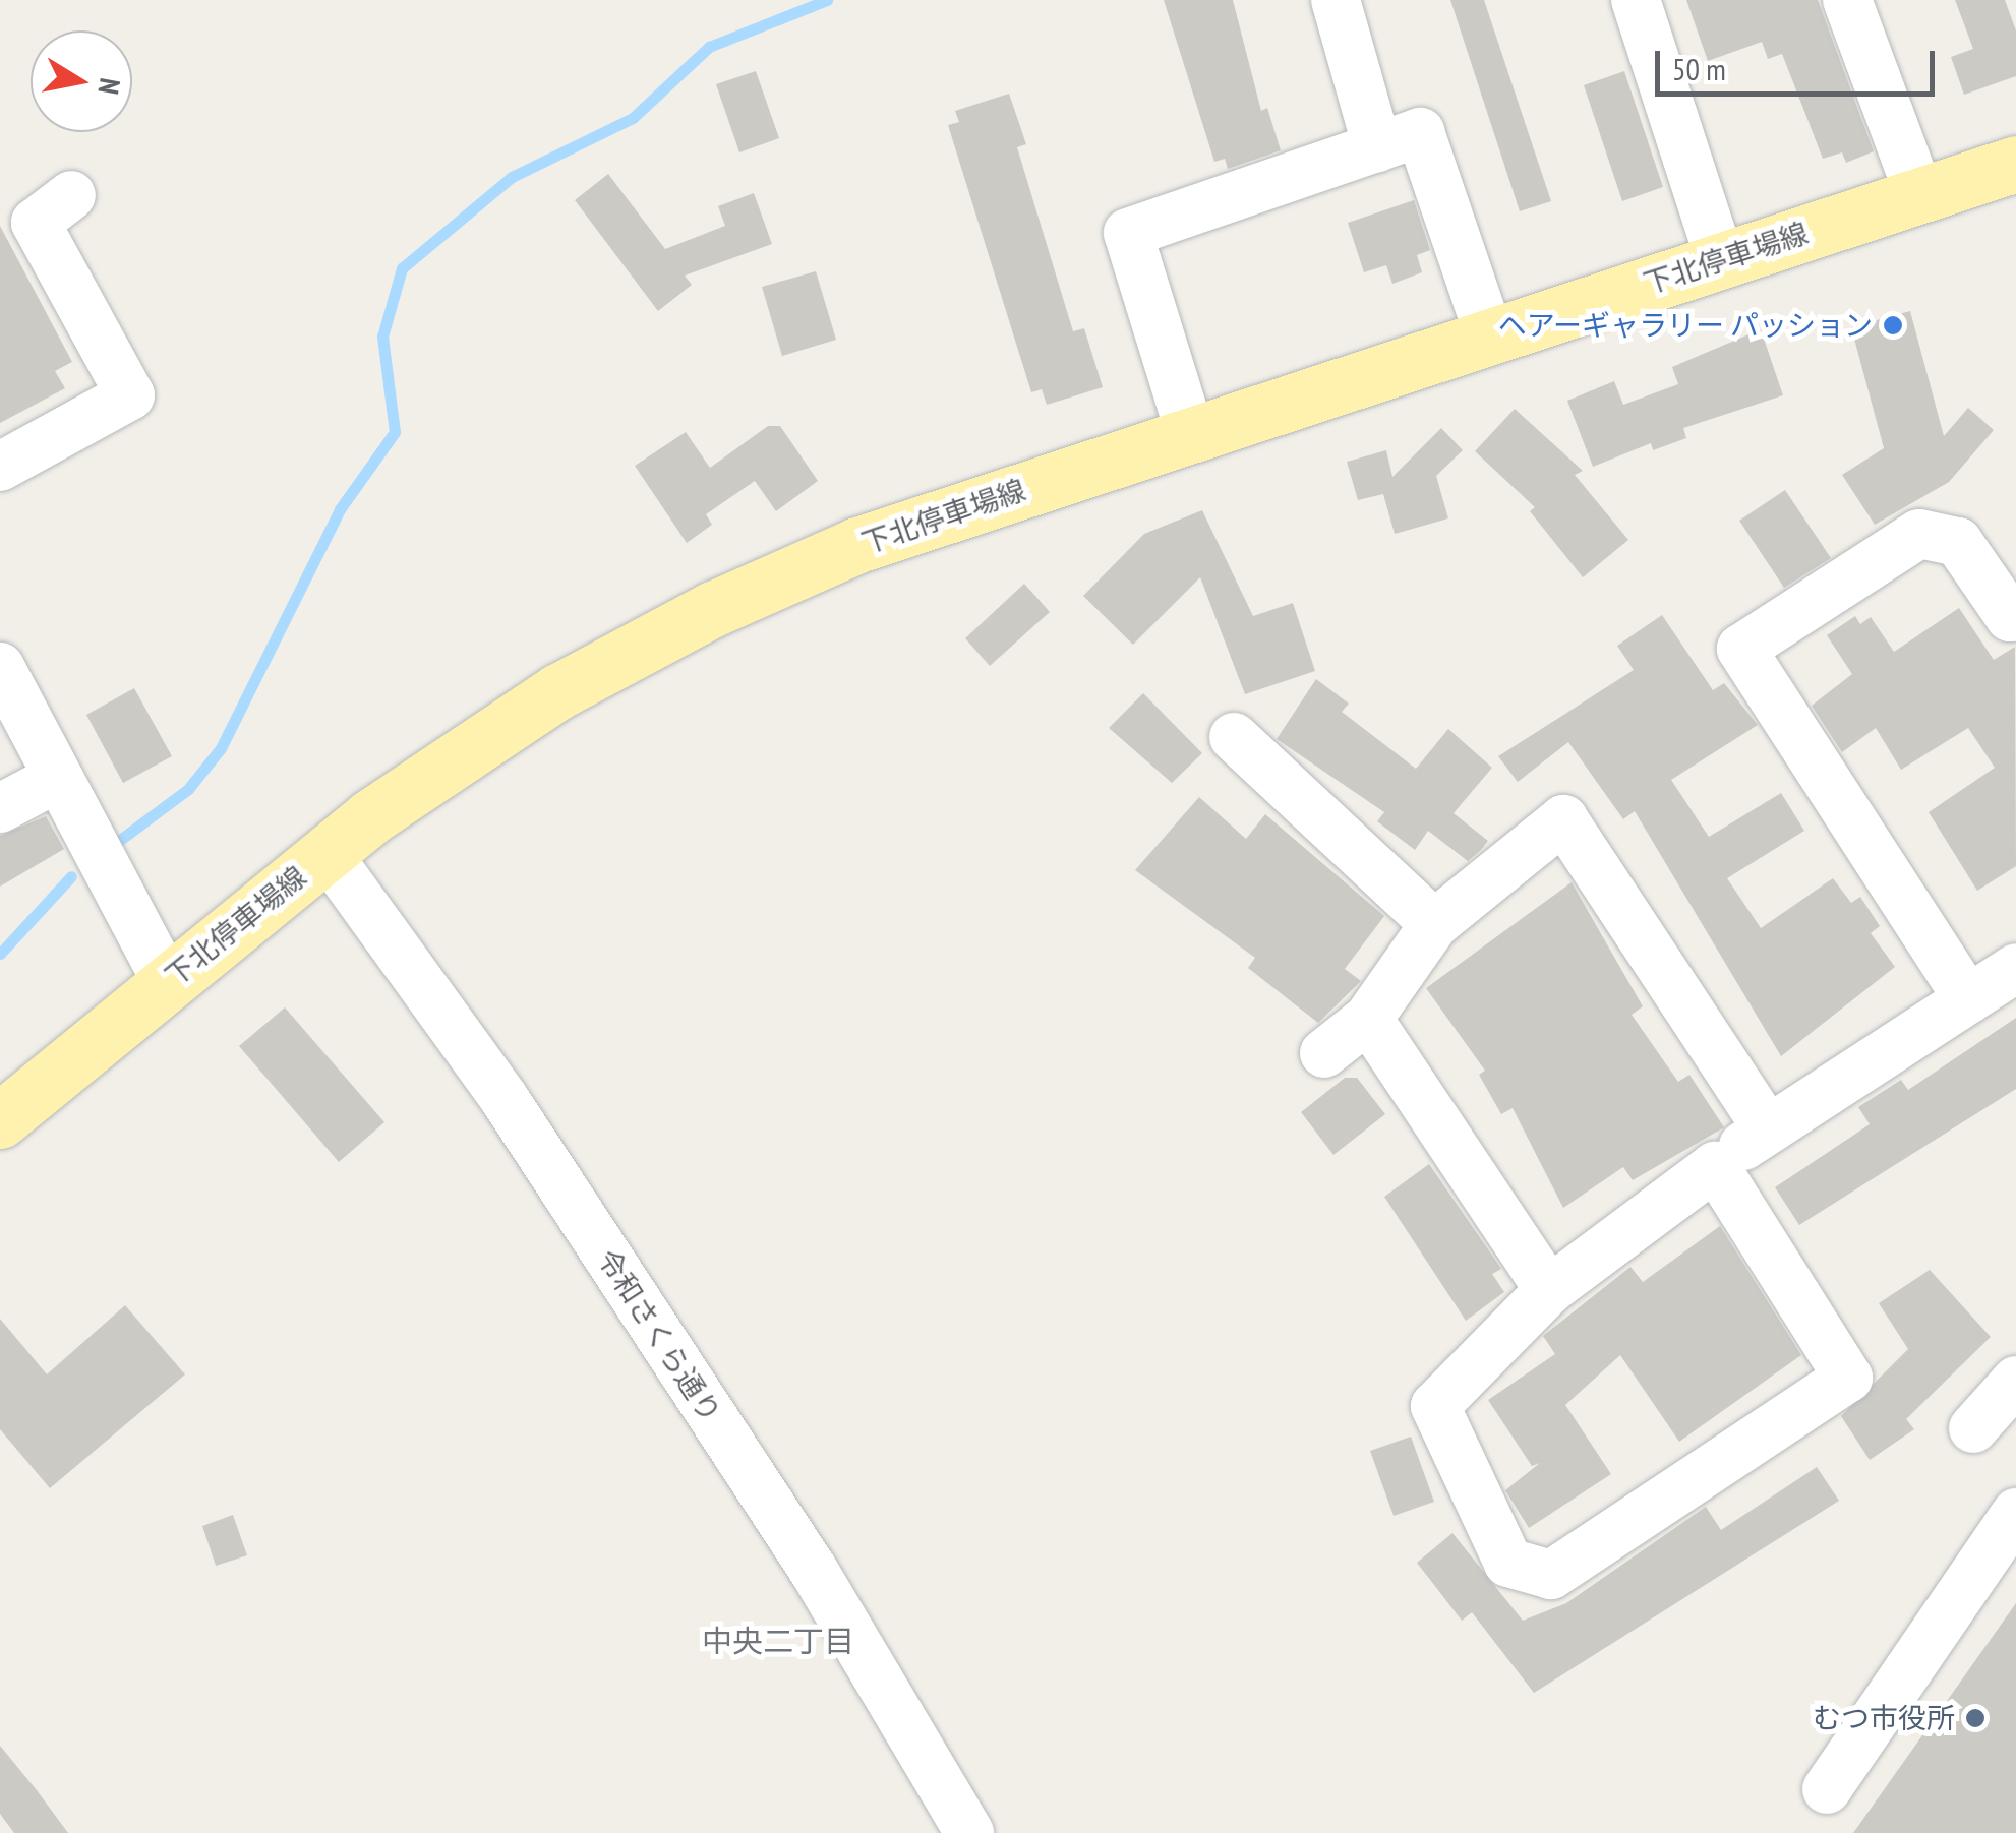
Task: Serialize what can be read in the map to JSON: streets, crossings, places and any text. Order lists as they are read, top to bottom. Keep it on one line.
{"streets":{"main road":["下北停車場線"],"street":["令和さくら通り"]},"crossings":[["下北停車場線","令和さくら通り"]],"districts":["中央二丁目"],"places":["ヘアーギャラリー パッション","むつ市役所"],"scale_bar":"50 m","north":"right"}
